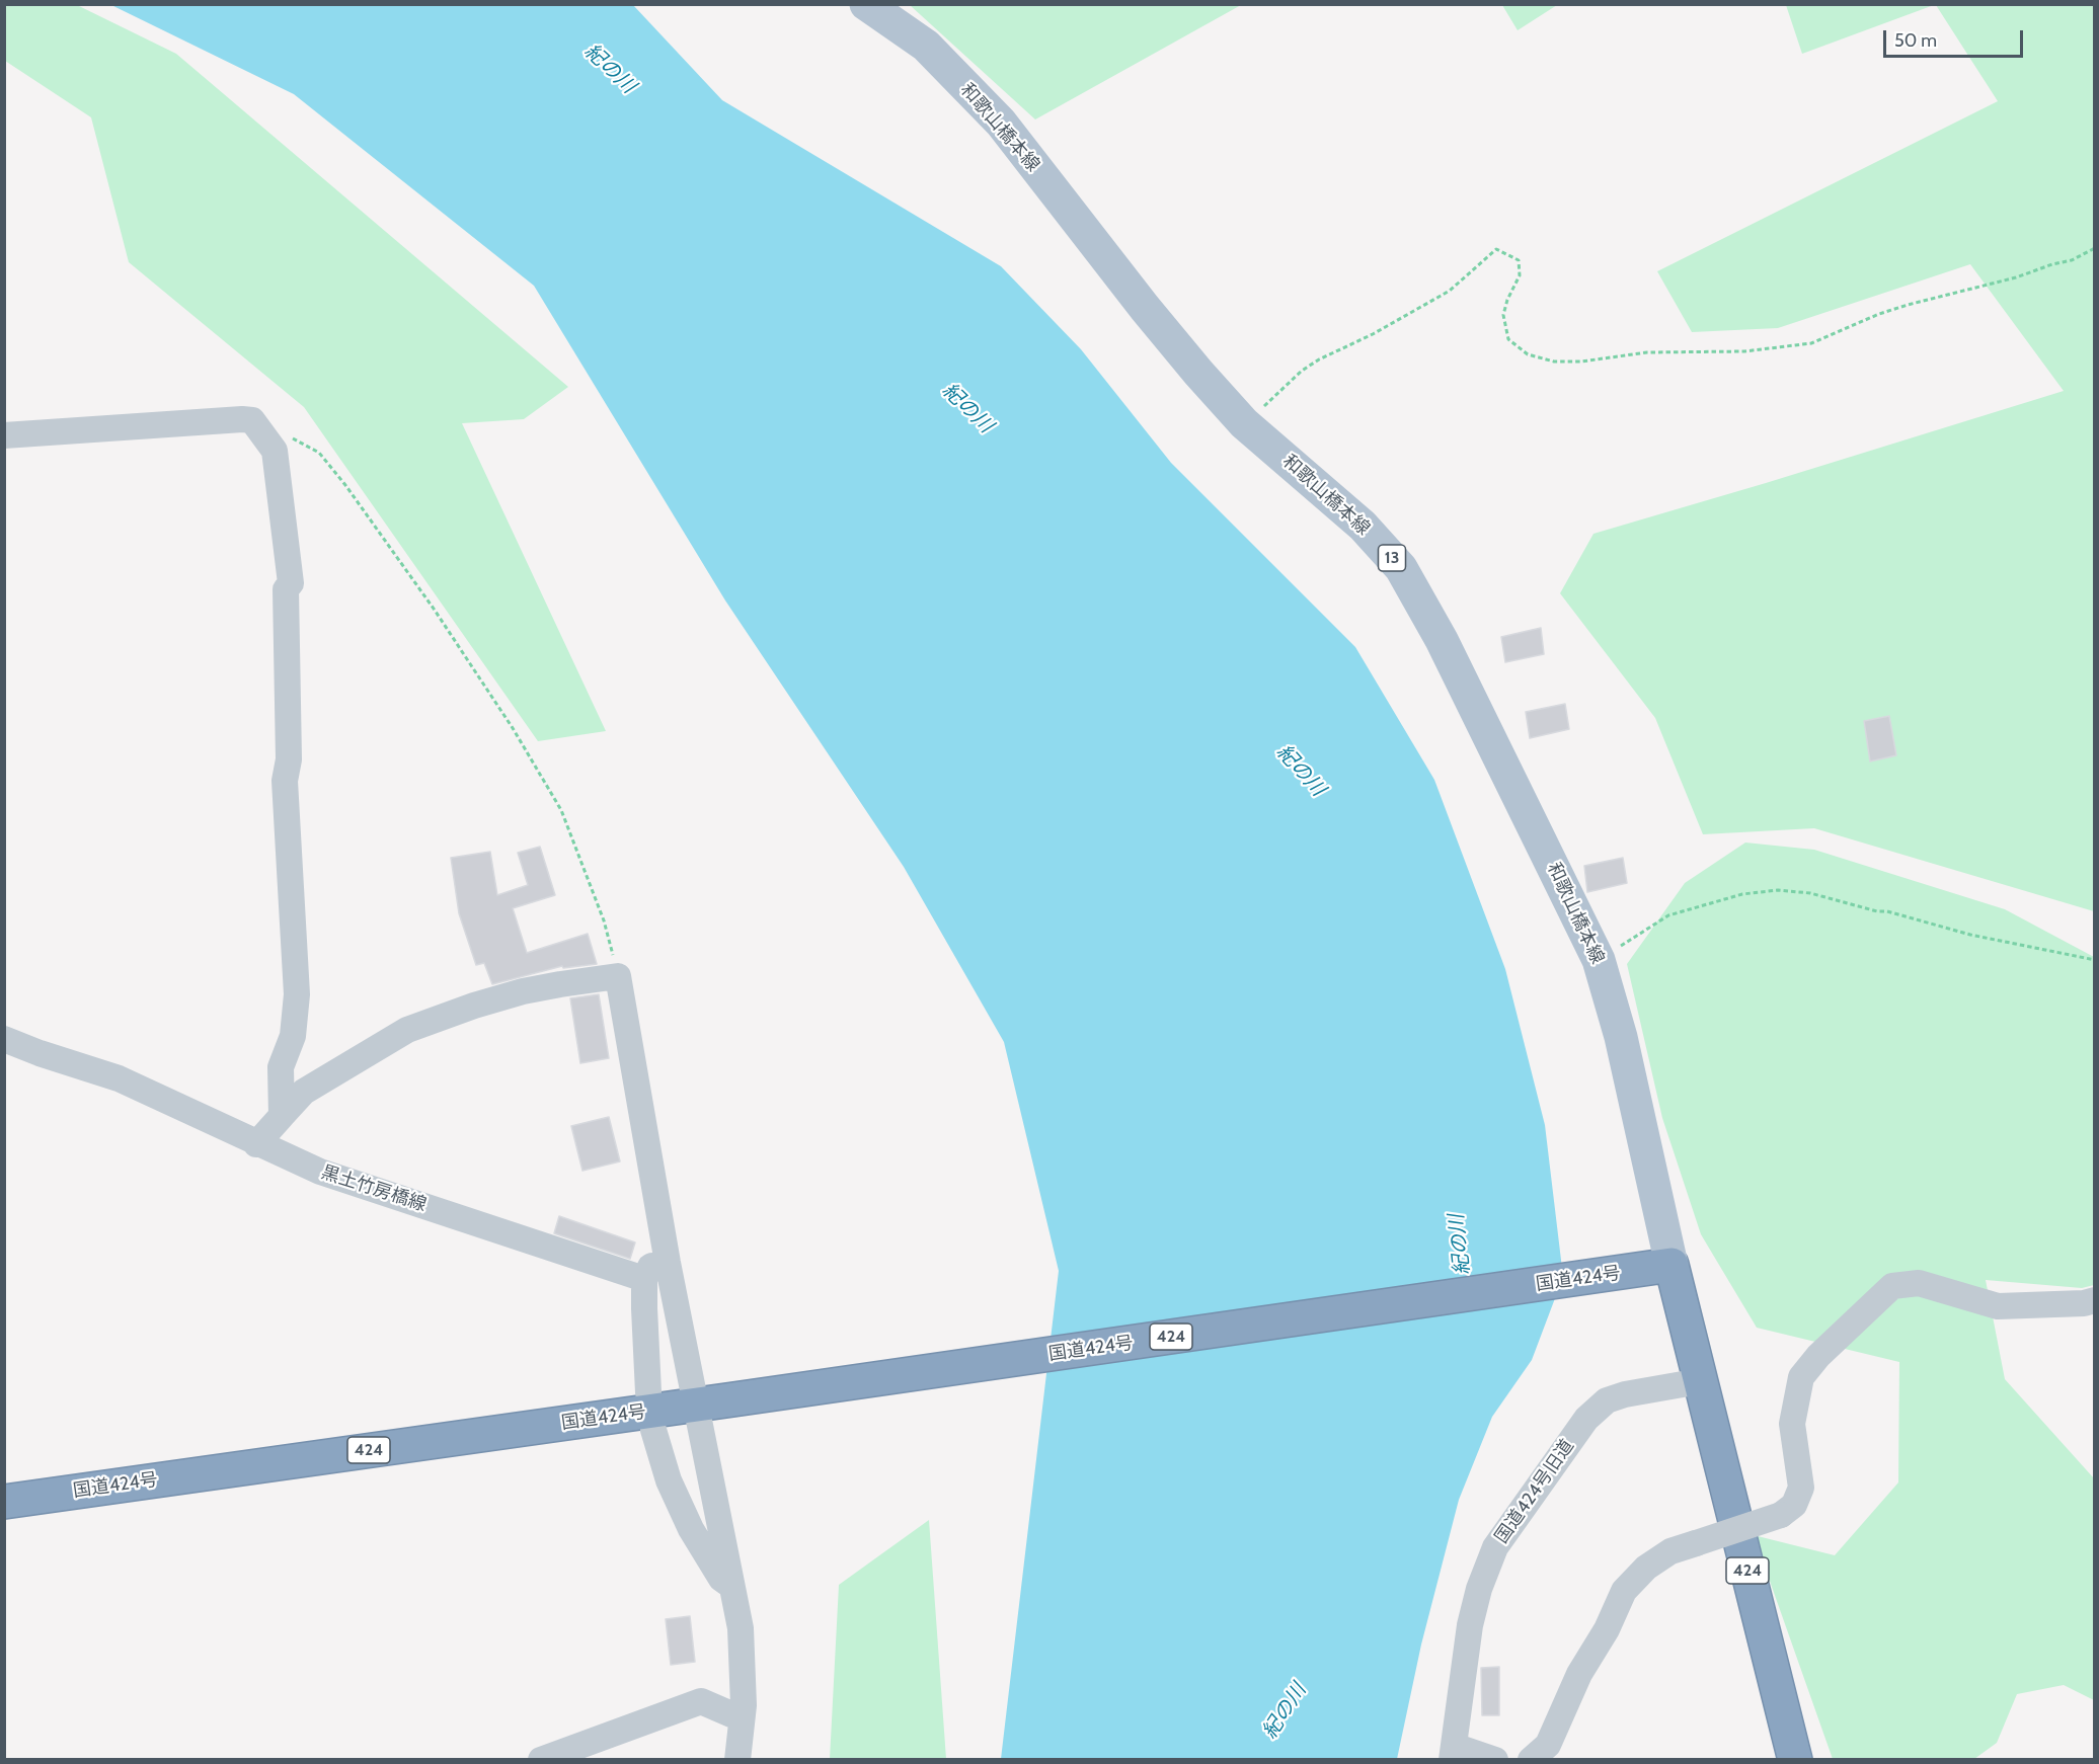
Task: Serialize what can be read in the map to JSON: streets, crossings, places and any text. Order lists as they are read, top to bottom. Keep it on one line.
{"streets":{"highway":["国道424号","424"],"main road":["和歌山橋本線","13"],"street":["黒土竹房橋線","国道424号旧道"]},"crossings":[["和歌山橋本線","国道424号"],["和歌山橋本線","424"],["国道424号","424"],["424","国道424号旧道"]],"water":["紀の川"],"scale_bar":"50 m"}
